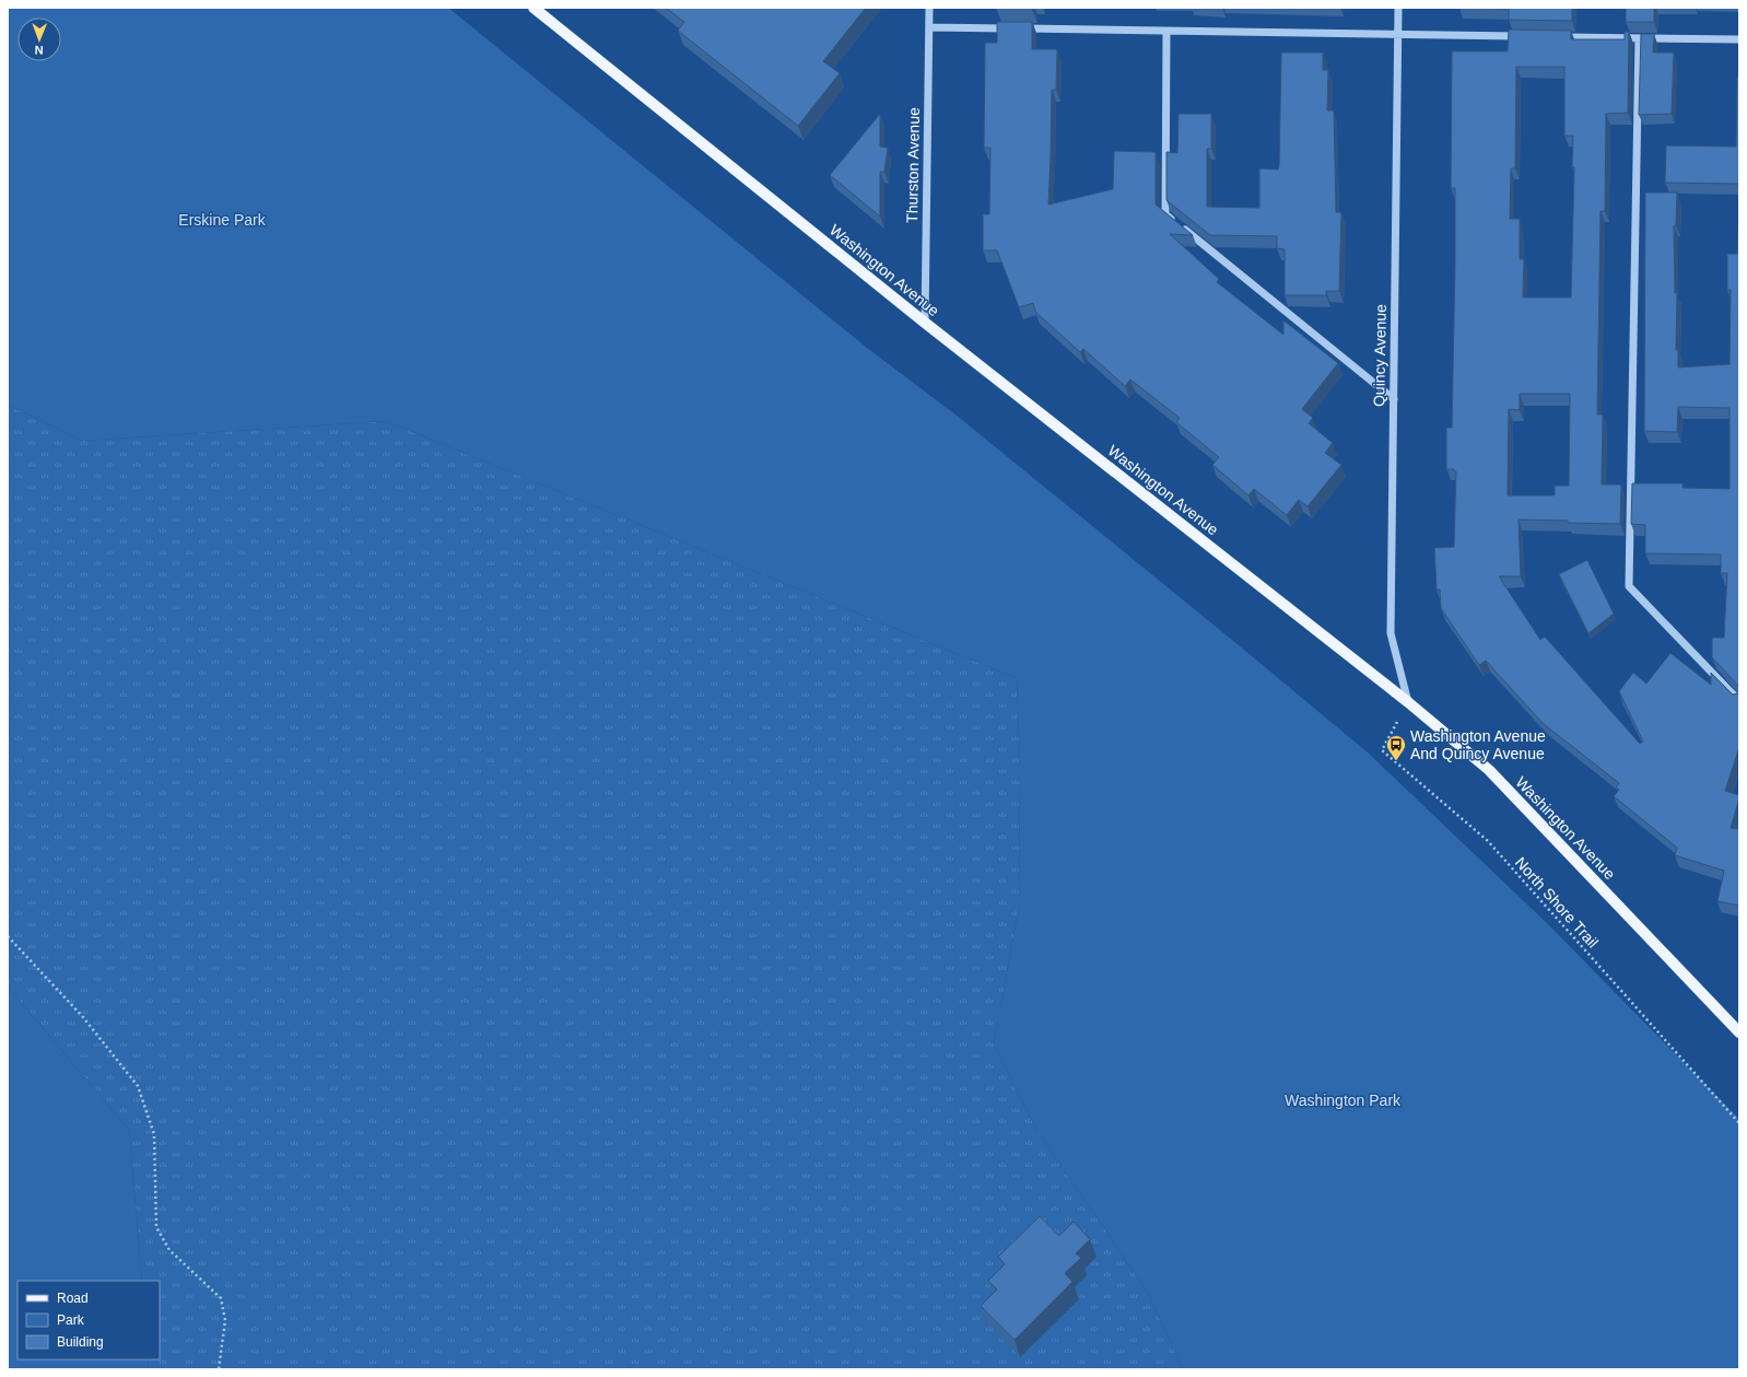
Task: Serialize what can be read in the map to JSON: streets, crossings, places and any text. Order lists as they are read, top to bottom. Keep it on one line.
{"streets":{"main road":["Washington Avenue"],"street":["Thurston Avenue","Quincy Avenue"],"path":["North Shore Trail"]},"crossings":[["Thurston Avenue","Washington Avenue"],["Washington Avenue","Quincy Avenue"],["Washington Avenue","North Shore Trail"],["Quincy Avenue","North Shore Trail"]],"parks":["Erskine Park","Washington Park"],"places":{"bus stop":["Washington Avenue And Quincy Avenue"]},"legend":["Road","Park","Building"],"north":"bottom"}
